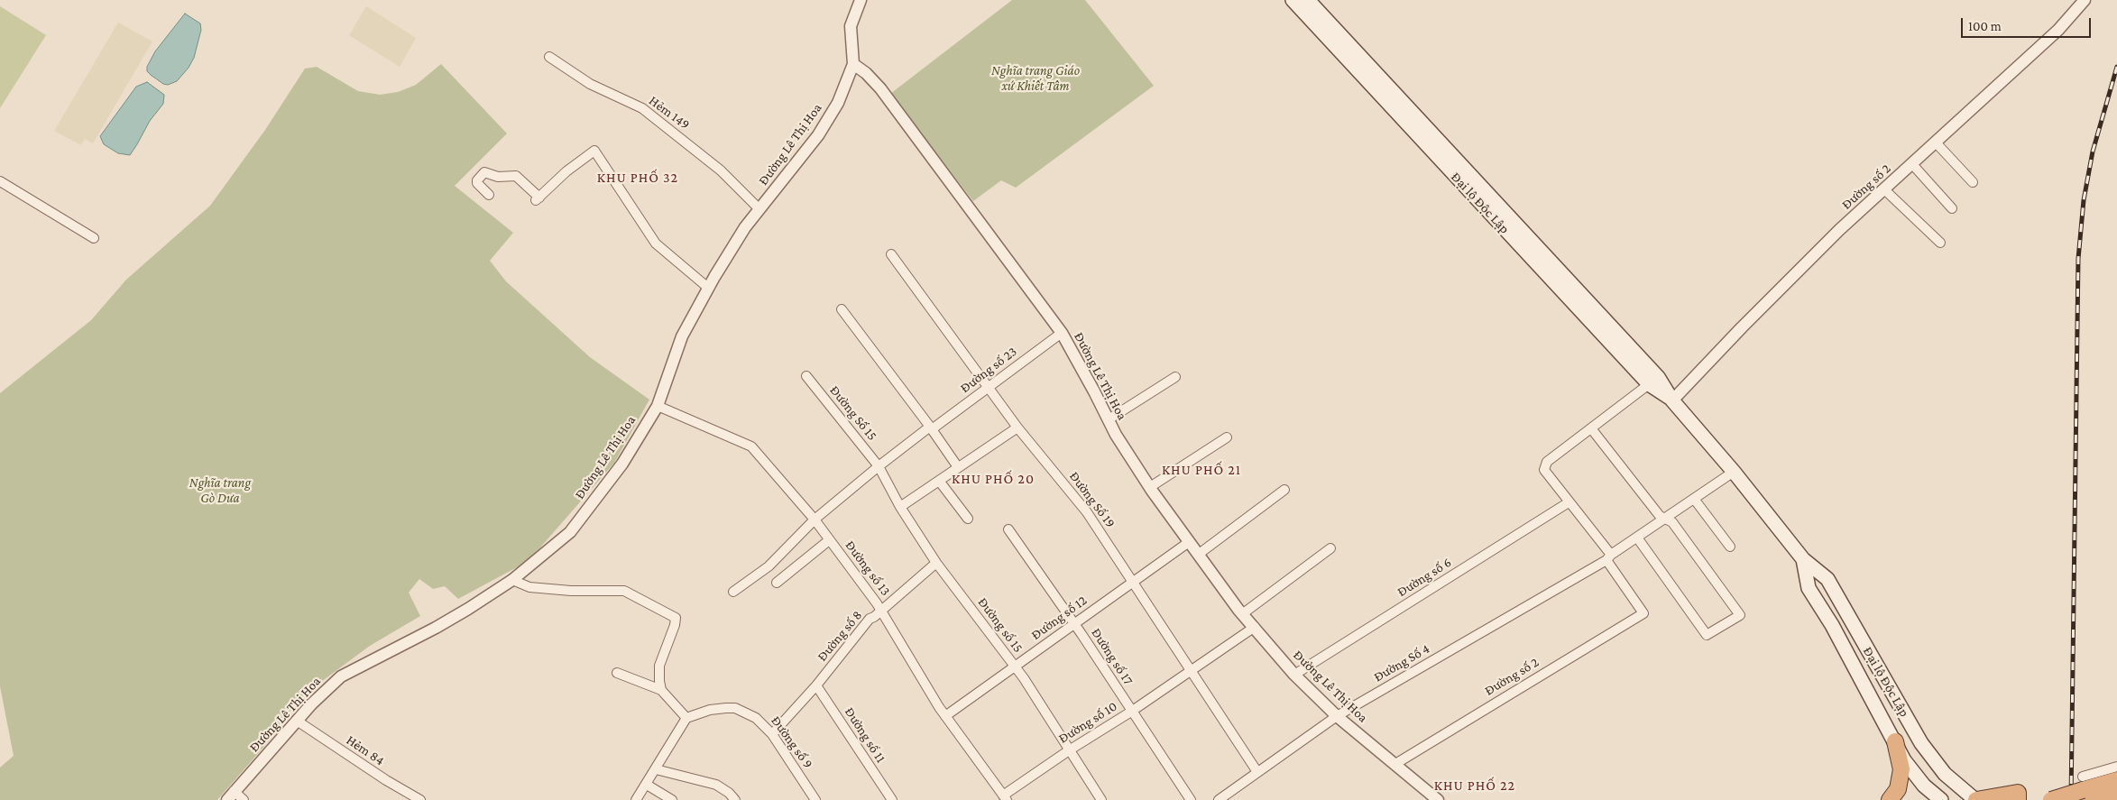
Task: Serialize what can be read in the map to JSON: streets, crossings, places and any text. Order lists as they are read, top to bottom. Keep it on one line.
{"streets":{"main road":["Đại lộ Độc Lập"],"street":["Hẻm 149","Đường Lê Thị Hoa","Đường số 2","Đường số 23","Đường Số 15","Đường Số 19","Đường số 13","Đường số 6","Đường số 12","Đường số 15","Đường số 8","Đường số 17","Đường Số 4","Đường số 10","Đường số 11","Đường số 9","Hẻm 84"]},"crossings":[["Hẻm 149","Đường Lê Thị Hoa"],["Đường Lê Thị Hoa","Đường số 2"],["Đường Lê Thị Hoa","Đường số 23"],["Đường Lê Thị Hoa","Đường số 13"],["Đường Lê Thị Hoa","Đường số 6"],["Đường Lê Thị Hoa","Đường số 12"],["Đường Lê Thị Hoa","Đường Số 4"],["Đường Lê Thị Hoa","Đường số 10"],["Đường Lê Thị Hoa","Hẻm 84"],["Đường số 2","Đại lộ Độc Lập"],["Đường số 2","Đường Số 4"],["Đại lộ Độc Lập","Đường Số 4"],["Đường số 23","Đường Số 15"],["Đường số 23","Đường Số 19"],["Đường số 23","Đường số 13"],["Đường số 23","Đường số 15"],["Đường Số 15","Đường số 15"],["Đường Số 19","Đường số 12"],["Đường Số 19","Đường Số 4"],["Đường Số 19","Đường số 10"],["Đường số 13","Đường số 12"],["Đường số 13","Đường số 8"],["Đường số 13","Đường số 10"],["Đường số 12","Đường số 15"],["Đường số 12","Đường số 17"],["Đường số 15","Đường số 8"],["Đường số 15","Đường số 10"],["Đường số 8","Đường số 11"],["Đường số 8","Đường số 9"],["Đường số 17","Đường số 10"]],"districts":["KHU PHỐ 32","KHU PHỐ 21","KHU PHỐ 20","KHU PHỐ 22"],"parks":["Nghĩa trang Giáo xứ Khiết Tâm","Nghĩa trang Gò Dưa"],"scale_bar":"100 m"}
